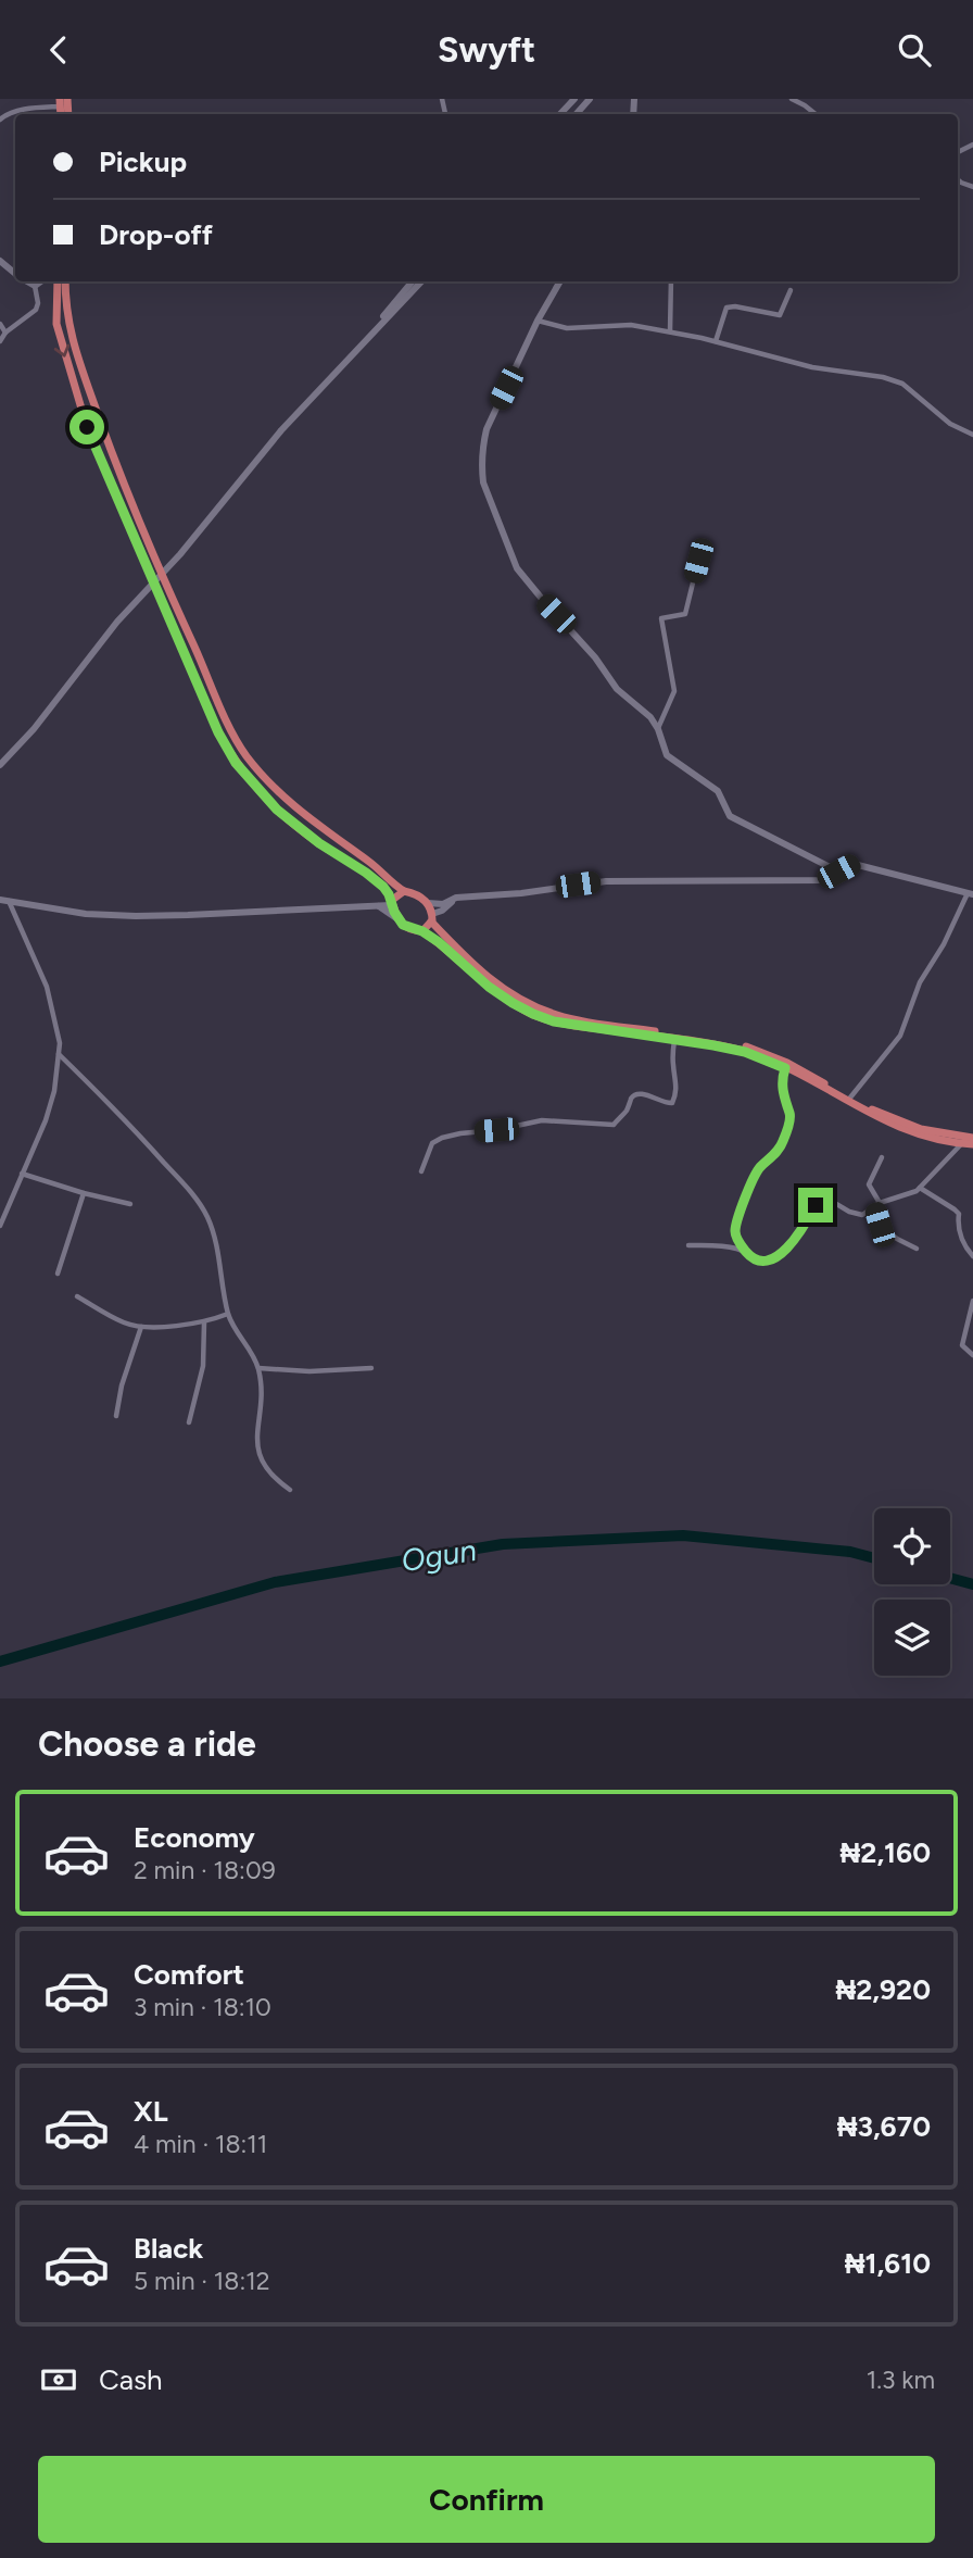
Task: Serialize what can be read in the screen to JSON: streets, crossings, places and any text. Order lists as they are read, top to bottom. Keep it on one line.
{"water":["Ogun"],"page":{"header":"Swyft","banner":["Pickup","Drop-off"],"heading":"Choose a ride","list":[{"name":"Economy","note":"2 min · 18:09","value":"₦2,160"},{"name":"Comfort","note":"3 min · 18:10","value":"₦2,920"},{"name":"XL","note":"4 min · 18:11","value":"₦3,670"},{"name":"Black","note":"5 min · 18:12","value":"₦1,610"}],"pay":["Cash","1.3 km"],"buttons":"Confirm"}}
